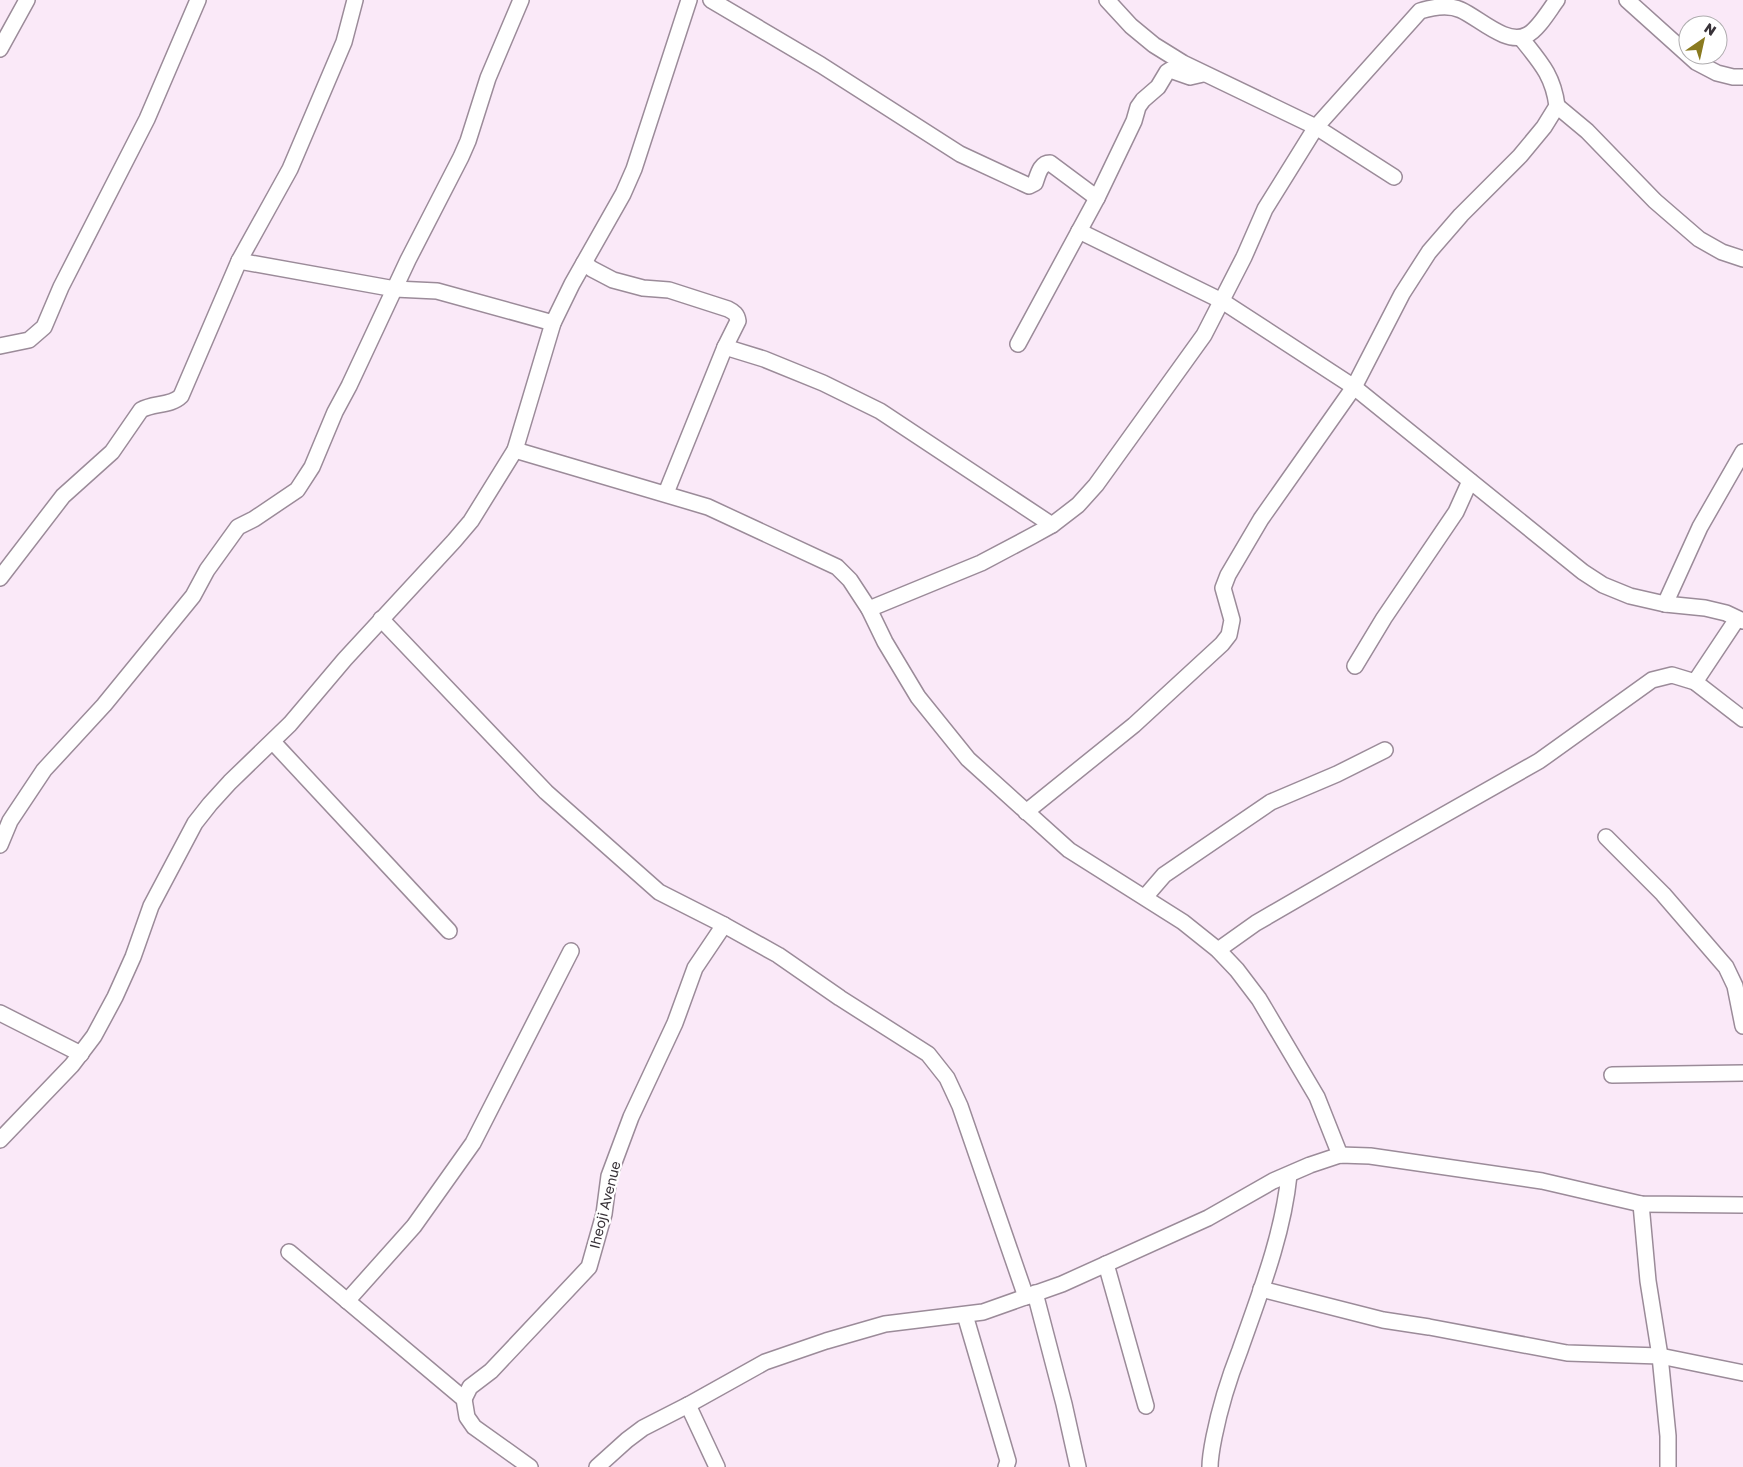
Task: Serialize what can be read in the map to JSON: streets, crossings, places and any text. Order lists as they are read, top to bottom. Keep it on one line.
{"streets":{"street":["Iheoji Avenue"]},"north":"top right"}
